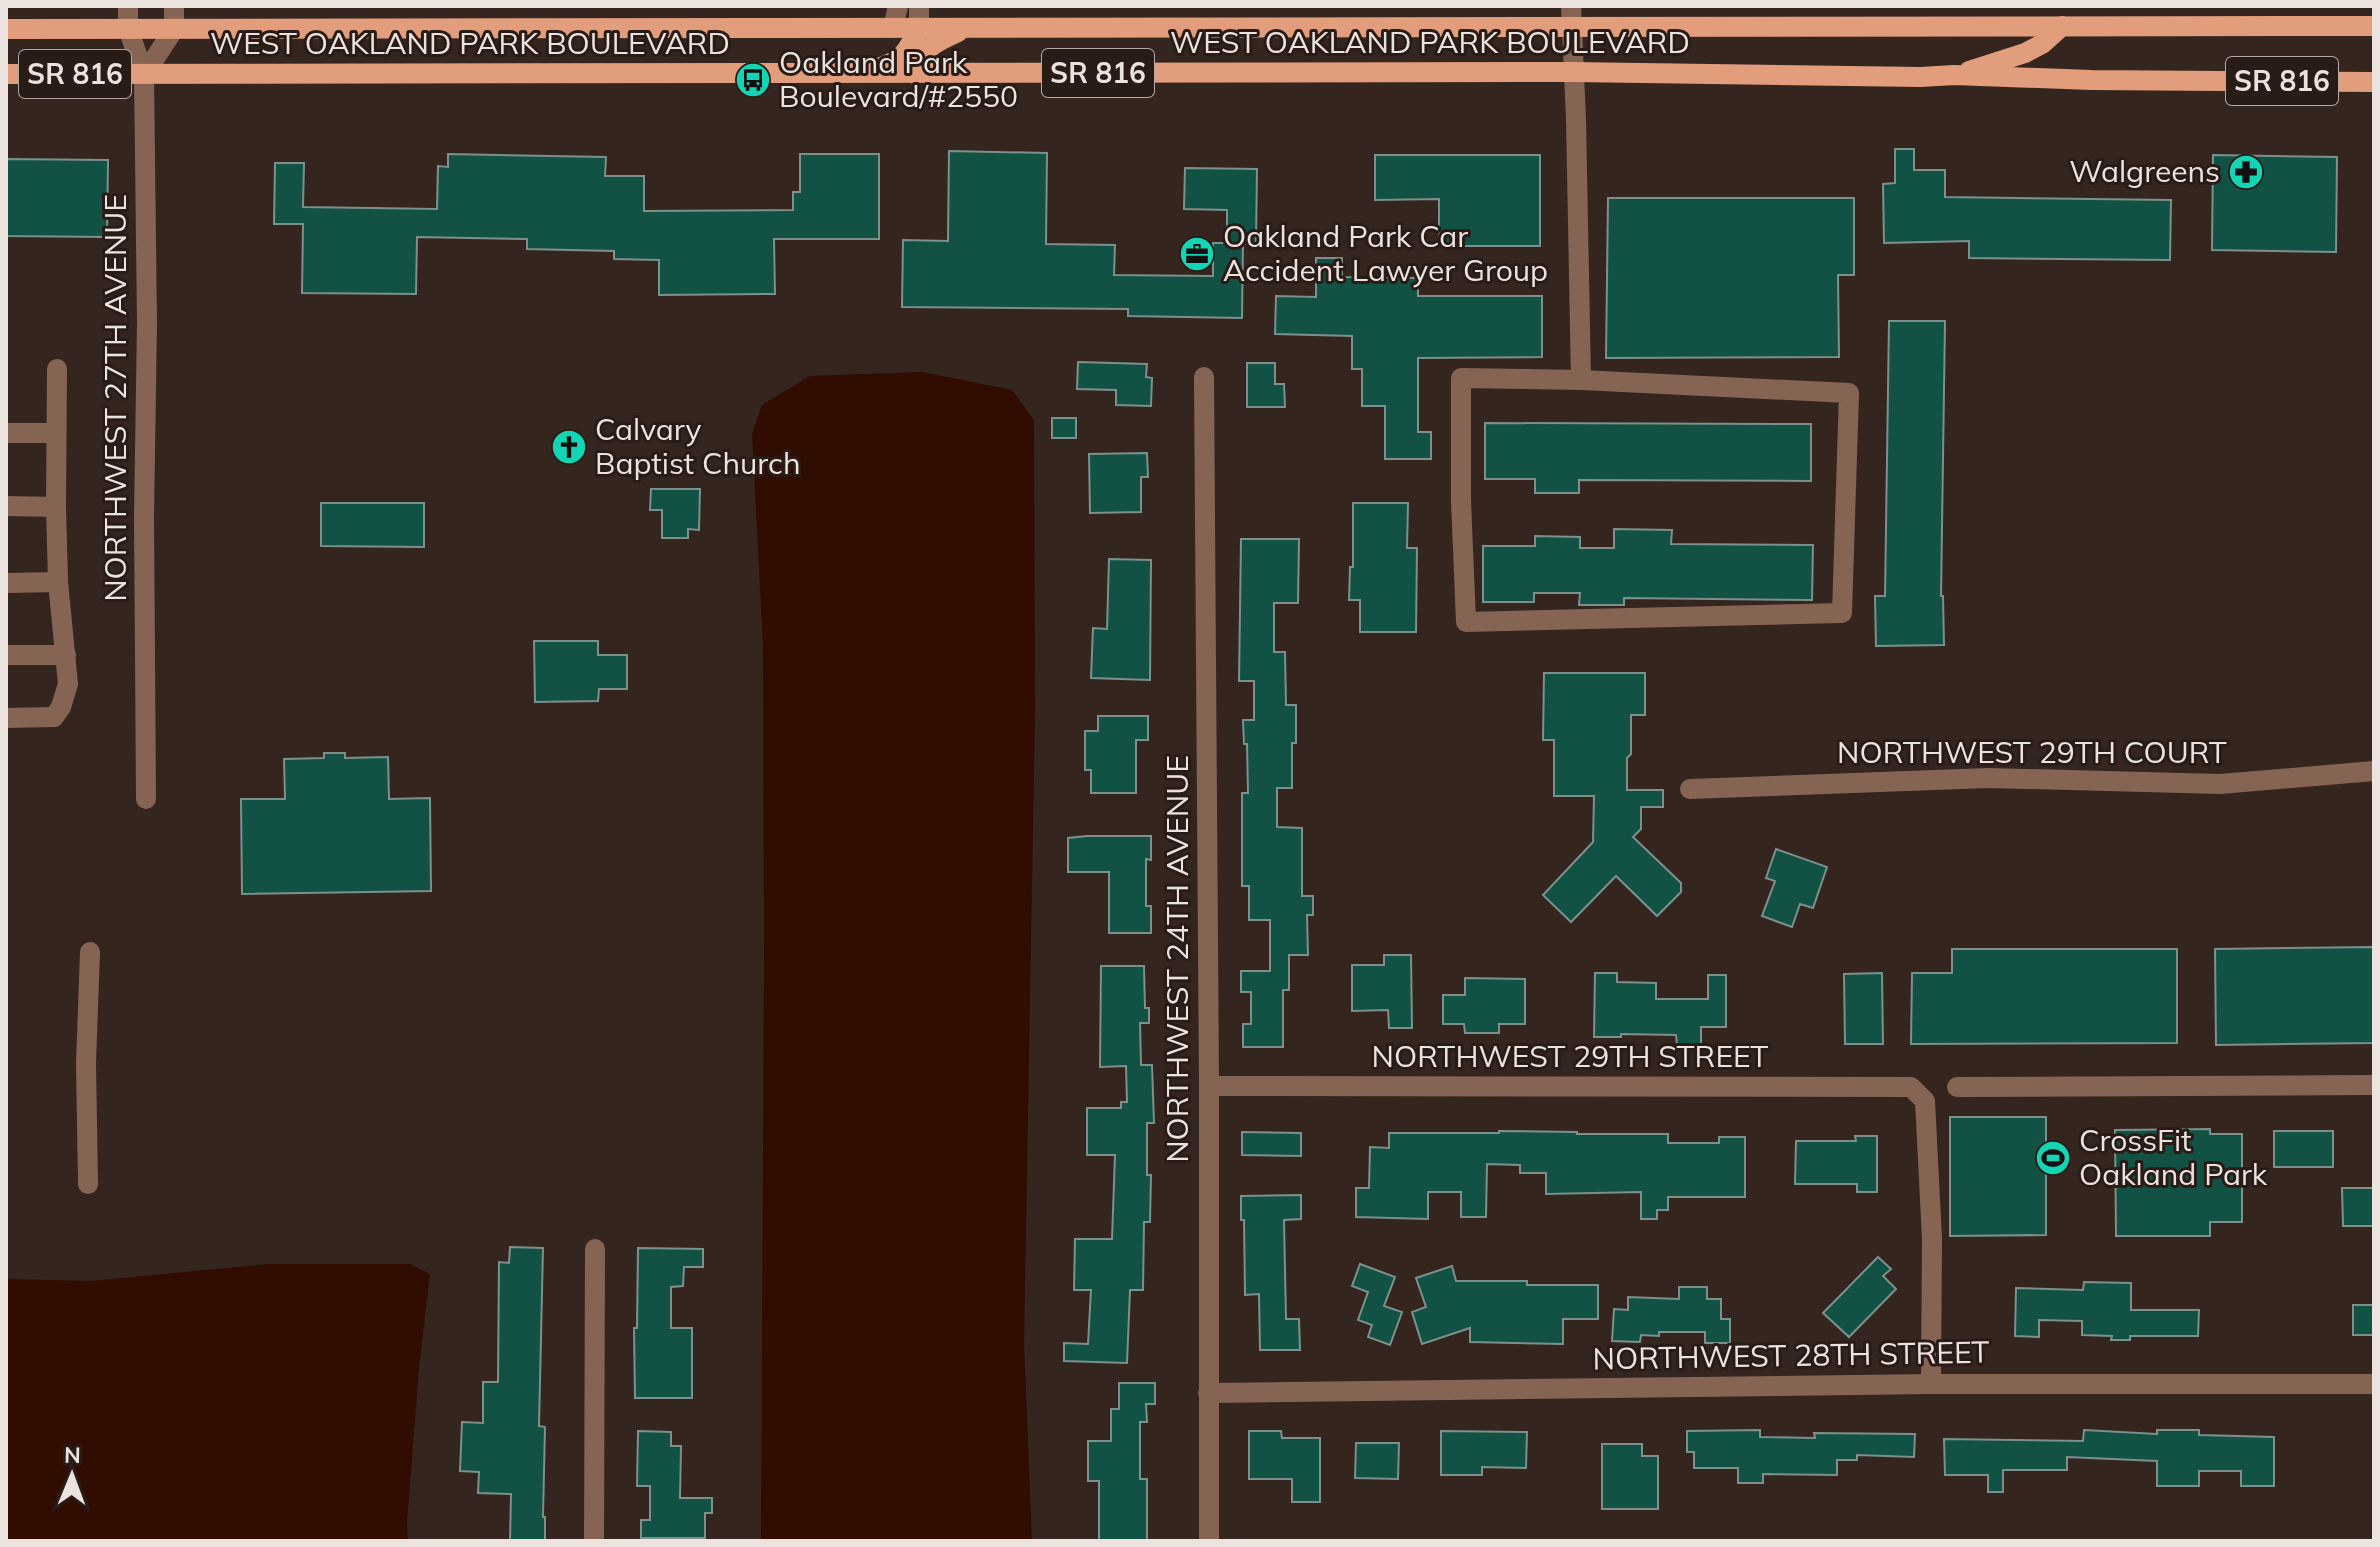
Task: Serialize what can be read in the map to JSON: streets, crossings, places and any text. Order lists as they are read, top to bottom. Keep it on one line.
{"streets":{"main road":["WEST OAKLAND PARK BOULEVARD","SR 816"],"street":["NORTHWEST 27TH AVENUE","NORTHWEST 29TH COURT","NORTHWEST 24TH AVENUE","NORTHWEST 29TH STREET","NORTHWEST 28TH STREET"]},"crossings":[["WEST OAKLAND PARK BOULEVARD","NORTHWEST 27TH AVENUE"],["NORTHWEST 24TH AVENUE","NORTHWEST 29TH STREET"],["NORTHWEST 24TH AVENUE","NORTHWEST 28TH STREET"],["NORTHWEST 29TH STREET","NORTHWEST 28TH STREET"]],"places":{"bus stop":["Oakland Park Boulevard/#2550"],"pharmacy":["Walgreens"],"office":["Oakland Park Car Accident Lawyer Group"],"church":["Calvary Baptist Church"],"sports":["CrossFit Oakland Park"]},"north":"top"}
